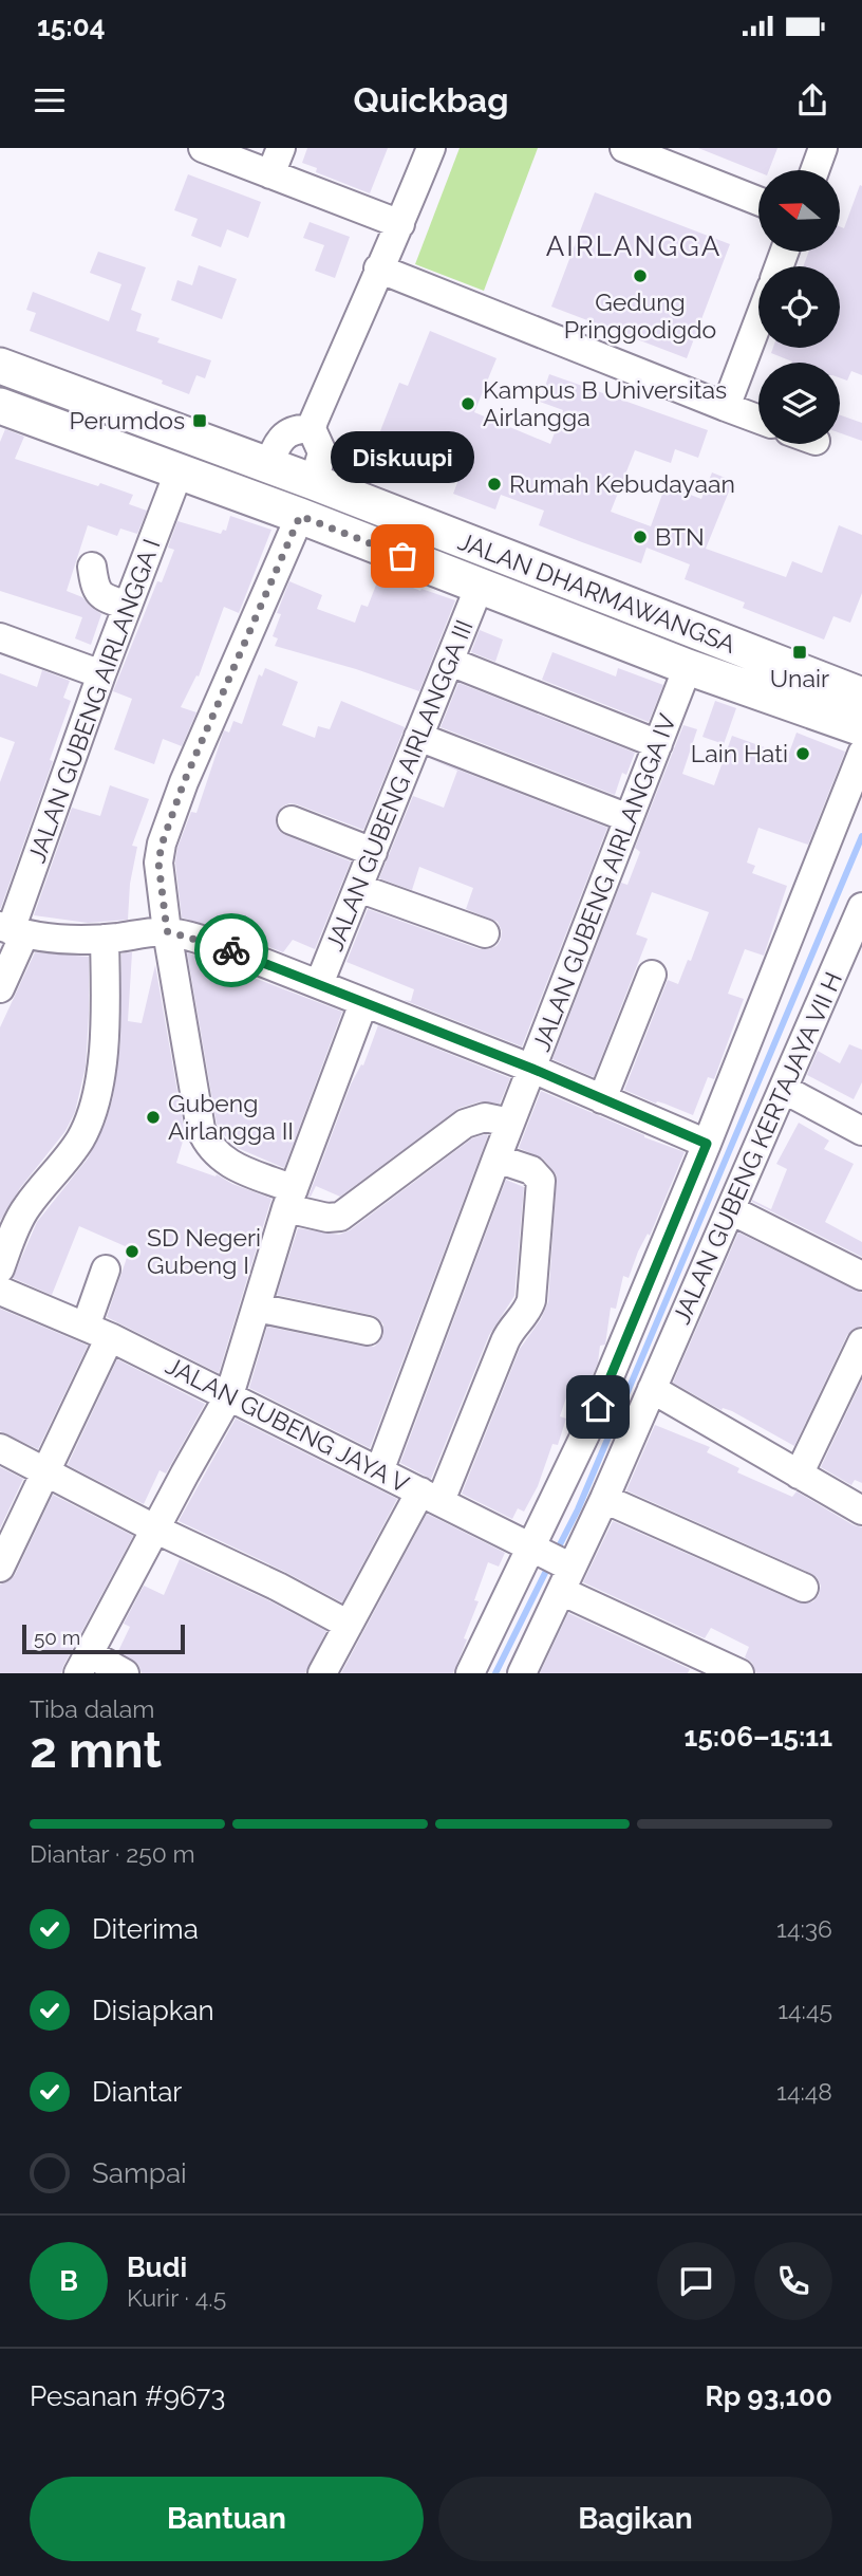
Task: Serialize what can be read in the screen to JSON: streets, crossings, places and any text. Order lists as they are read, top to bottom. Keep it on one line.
{"streets":{"main road":["JALAN DHARMAWANGSA"],"street":["JALAN GUBENG AIRLANGGA I","JALAN GUBENG AIRLANGGA III","JALAN GUBENG AIRLANGGA IV","JALAN GUBENG KERTAJAYA VII H","JALAN GUBENG JAYA V"]},"crossings":[["JALAN DHARMAWANGSA","JALAN GUBENG AIRLANGGA I"],["JALAN DHARMAWANGSA","JALAN GUBENG AIRLANGGA III"],["JALAN DHARMAWANGSA","JALAN GUBENG AIRLANGGA IV"],["JALAN GUBENG AIRLANGGA IV","JALAN GUBENG JAYA V"],["JALAN GUBENG KERTAJAYA VII H","JALAN GUBENG JAYA V"]],"districts":["AIRLANGGA"],"places":{"other":["Gedung Pringgodigdo","Kampus B Universitas Airlangga","Rumah Kebudayaan","BTN","Diskuupi","Lain Hati","Gubeng Airlangga II","SD Negeri Gubeng I"],"transit":["Perumdos","Unair"]},"scale_bar":"50 m","north":"left","page":{"status":"15:04","header":"Quickbag","bubble":"Diskuupi","scale":"50 m","heading":["2 mnt","Tiba dalam","15:06–15:11"],"panel":["Budi","Kurir · 4.5","Pesanan #9673","Rp 93,100"],"bar":"Diantar · 250 m","list":[["Diterima","14:36"],["Disiapkan","14:45"],["Diantar","14:48"],"Sampai"],"round":"B","buttons":["Bantuan","Bagikan"]}}
